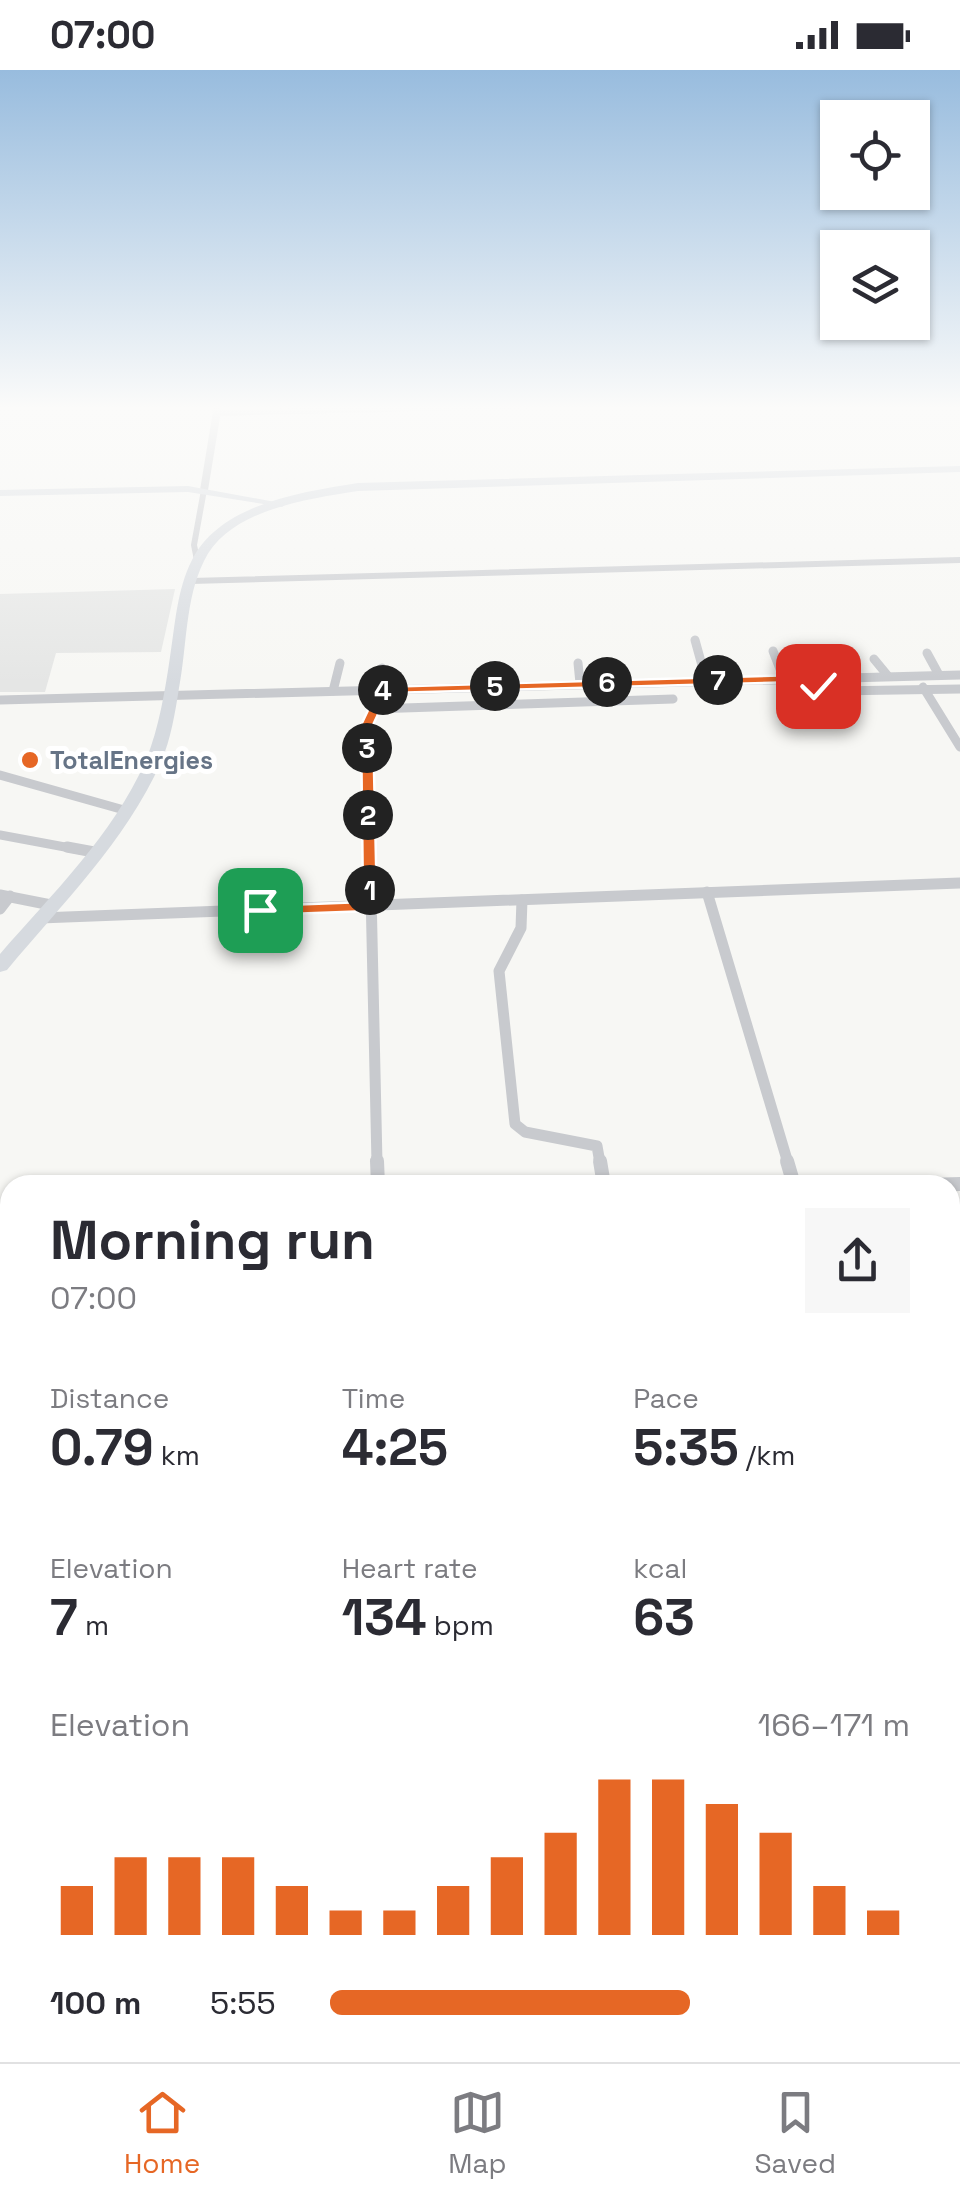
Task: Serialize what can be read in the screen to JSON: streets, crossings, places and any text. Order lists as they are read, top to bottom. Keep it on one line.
{"places":["TotalEnergies"],"page":{"status":"07:00","pins":["7","6","5","4","3","2","1"],"heading":["Morning run","07:00"],"stats":[["Distance","0.79 km"],["Time","4:25"],["Pace","5:35 /km"],["Elevation","7 m"],["Heart rate","134 bpm"],["kcal","63"]],"chart":["Elevation","166–171 m"],"list":[{"name":"100 m","note":"5:55"}],"tabs":["Home","Map","Saved"]}}
